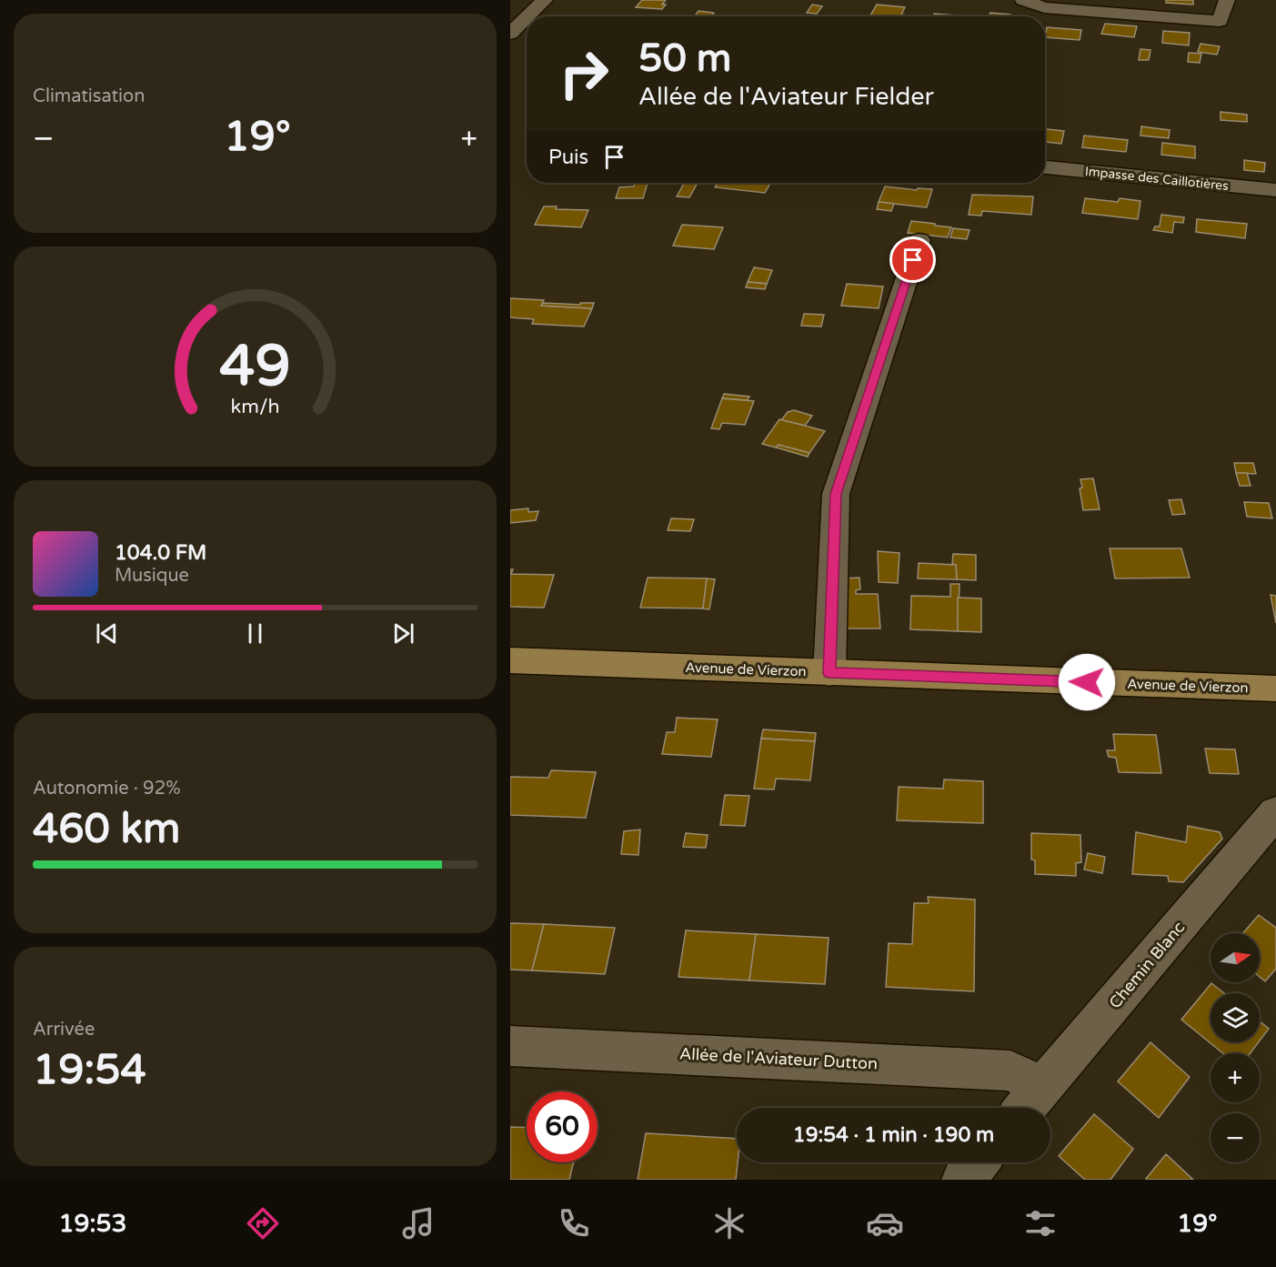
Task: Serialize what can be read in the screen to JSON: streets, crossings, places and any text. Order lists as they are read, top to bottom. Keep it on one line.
{"streets":{"main road":["Avenue de Vierzon"],"street":["Impasse des Caillotières","Chemin Blanc","Allée de l'Aviateur Dutton"]},"crossings":[["Chemin Blanc","Allée de l'Aviateur Dutton"]],"north":"right","page":{"tile":["Climatisation",["Autonomie · 92%","460 km"],["Arrivée","19:54"]],"turn":["50 m","Allée de l'Aviateur Fielder"],"heat":["−","19°","+"],"then":"Puis","song":["104.0 FM","Musique"],"map_buttons":["+","−"],"limit":"60","trip":"19:54 · 1 min · 190 m","tabs":["19:53","19°"],"gauge":["49","km/h"]}}
